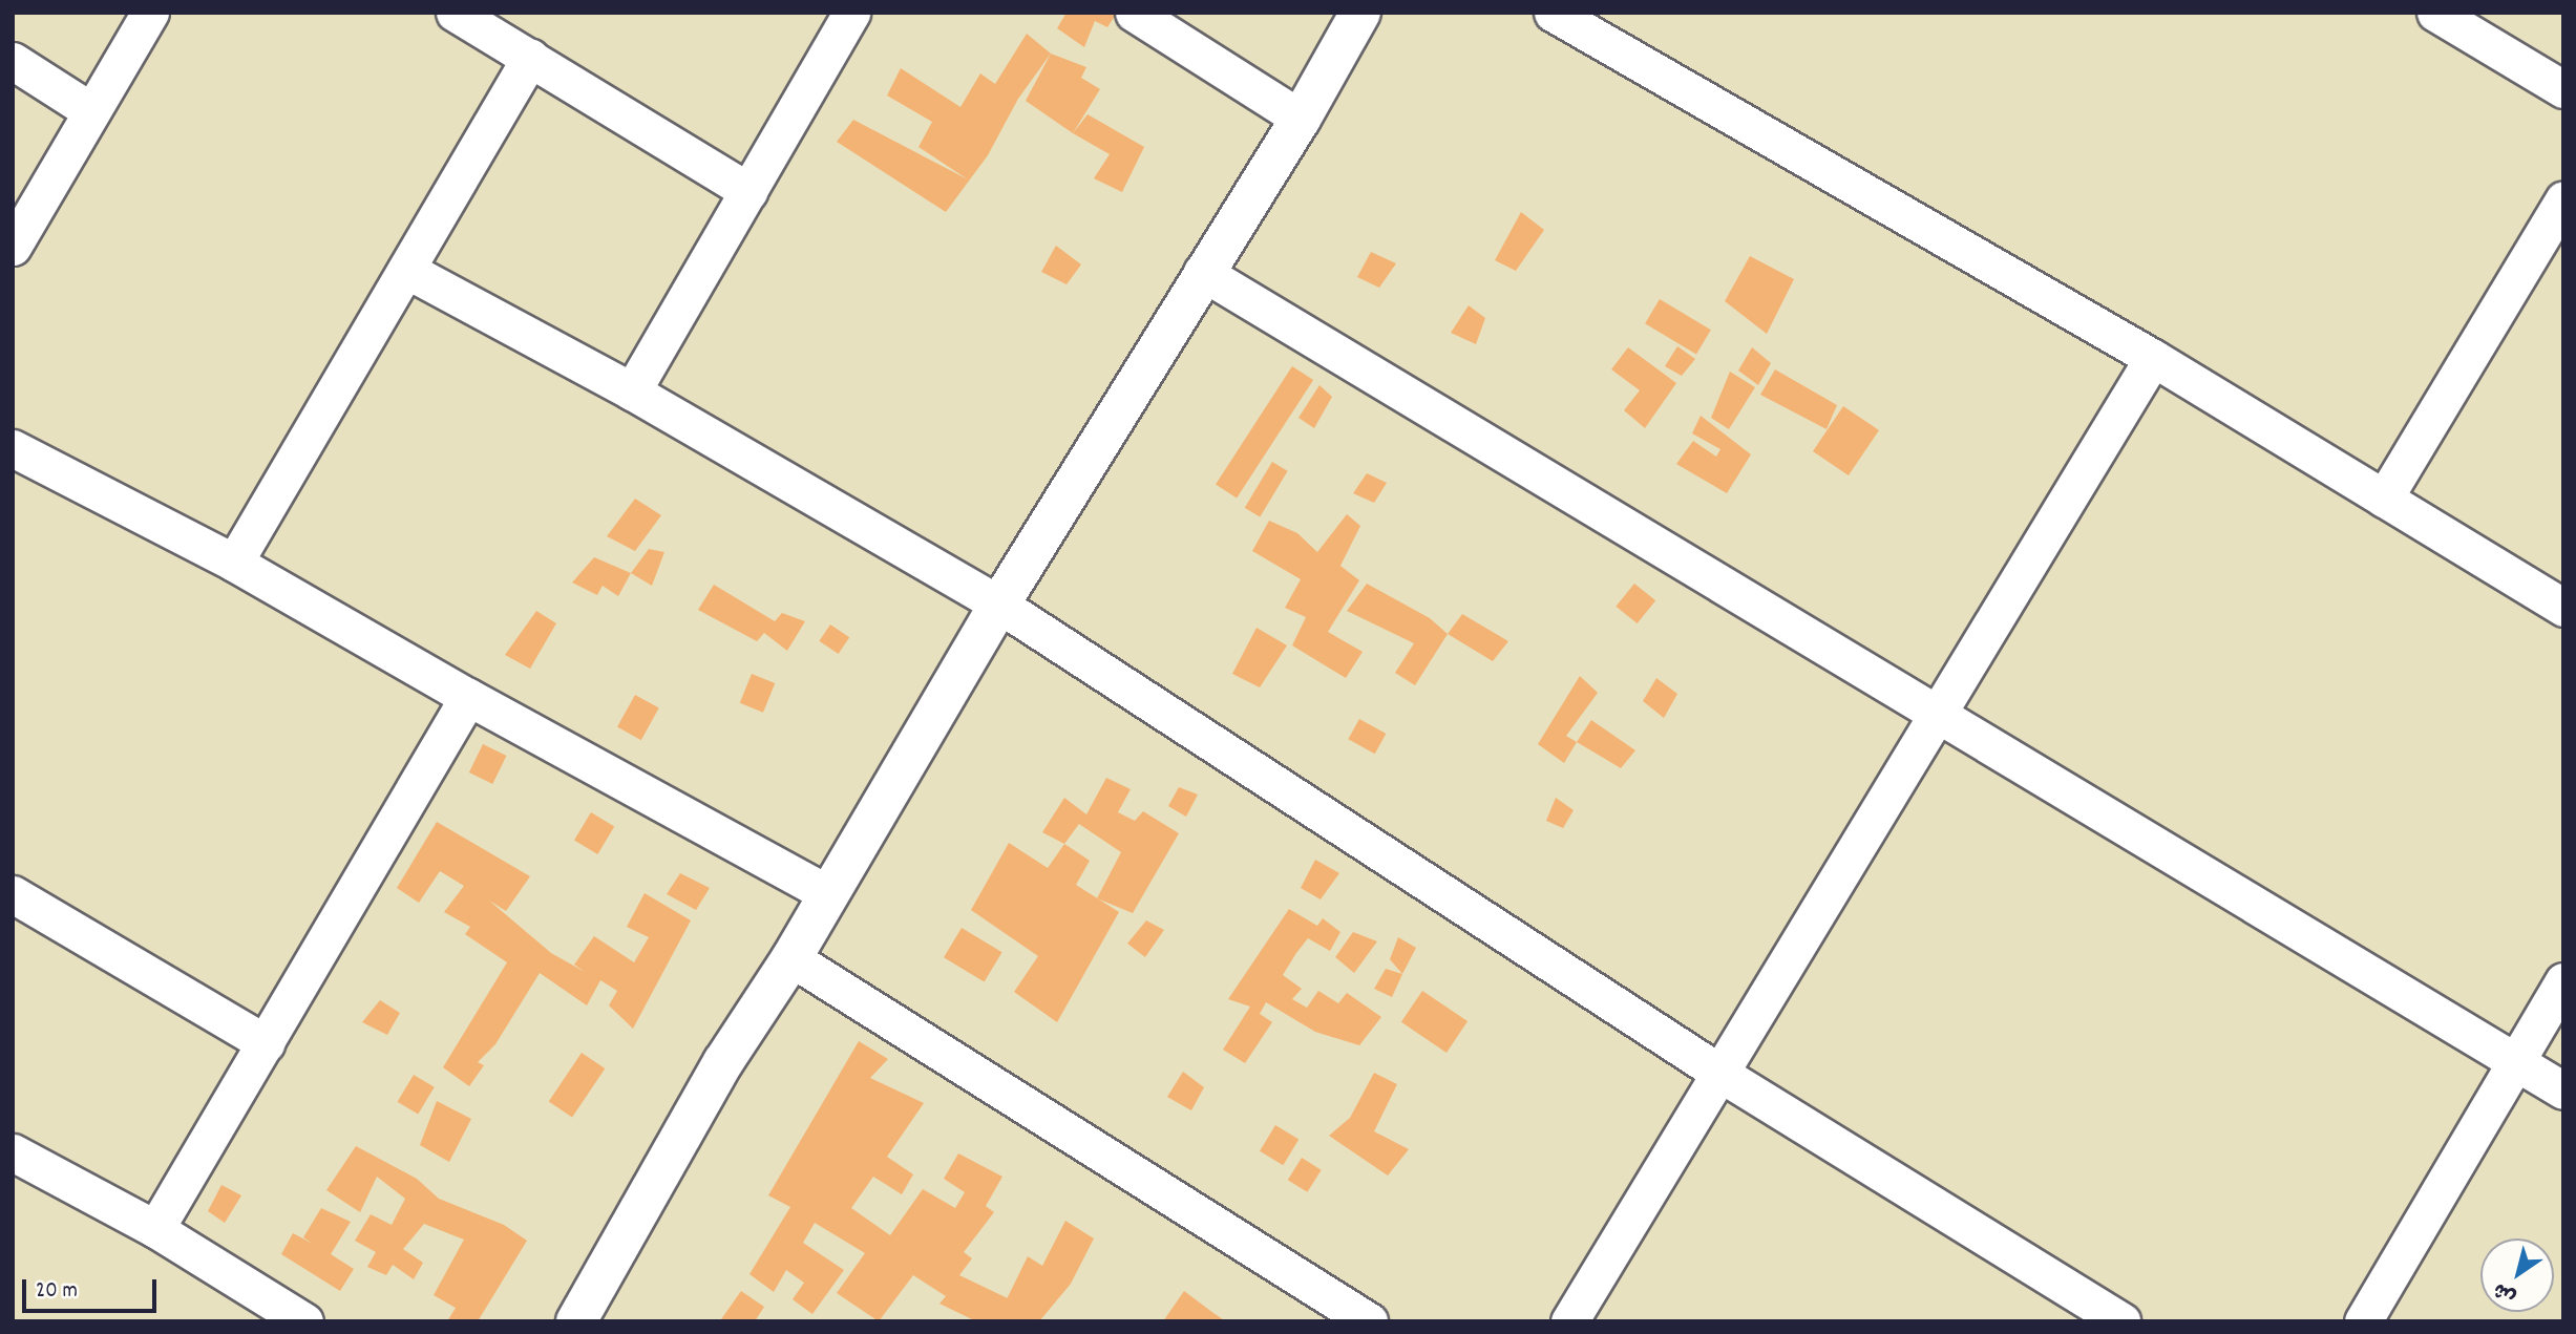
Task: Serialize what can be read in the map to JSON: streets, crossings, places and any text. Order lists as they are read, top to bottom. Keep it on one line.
{"scale_bar":"20 m","north":"bottom left"}
